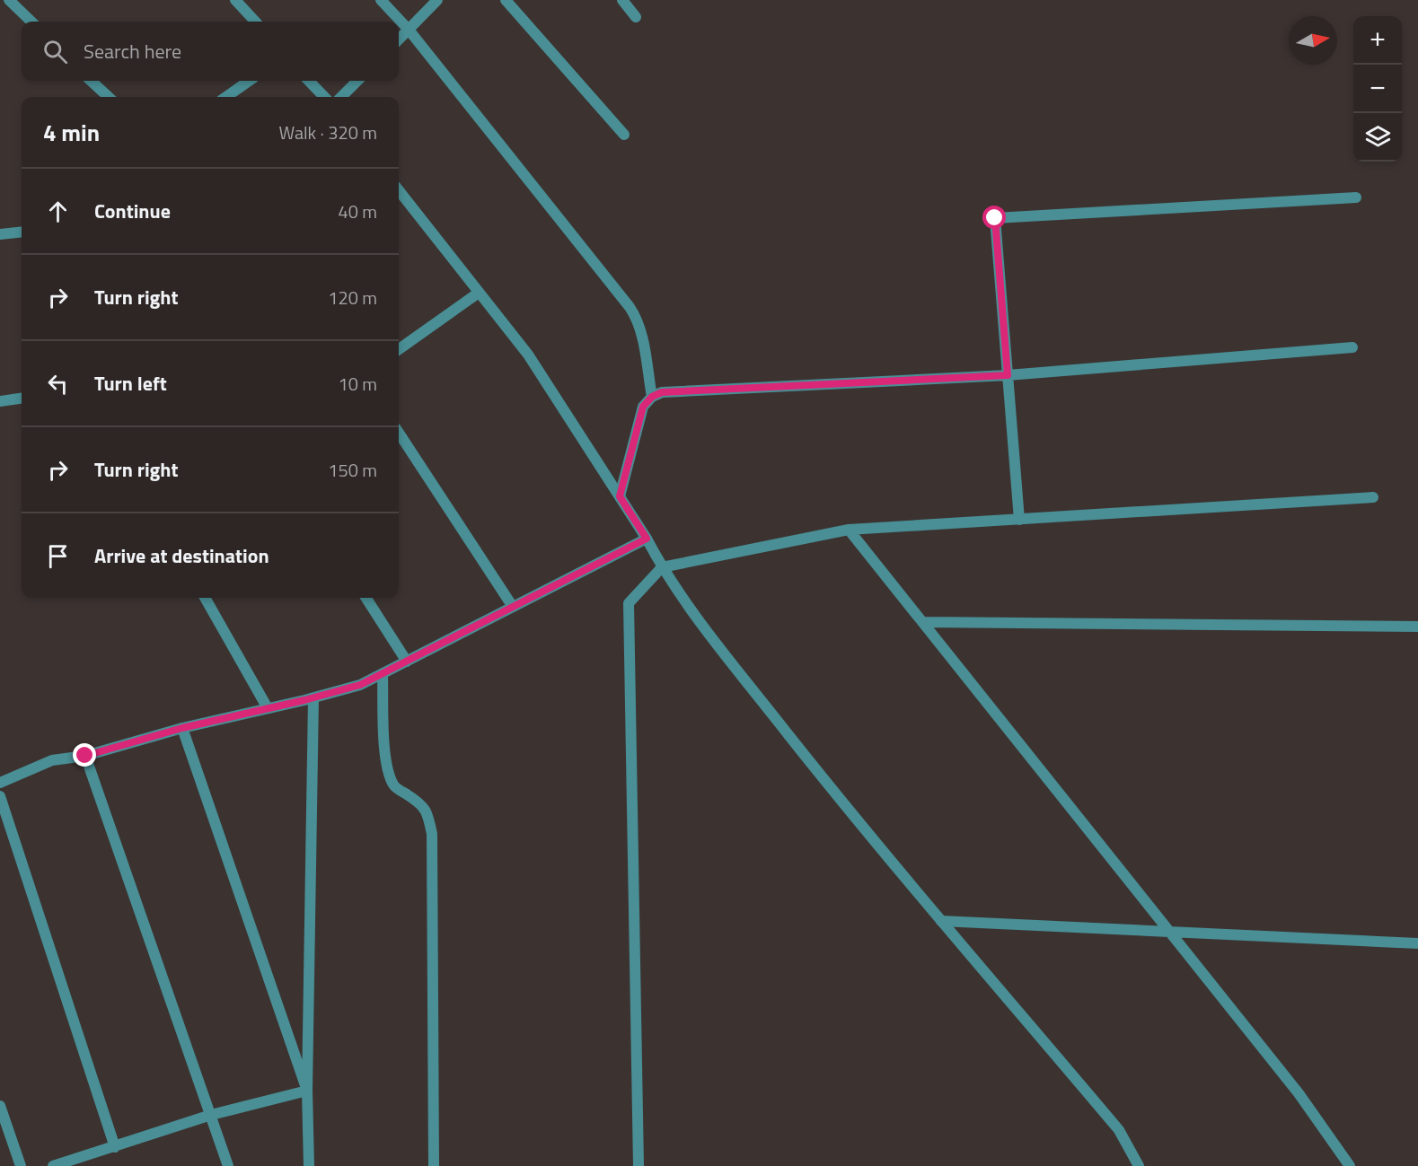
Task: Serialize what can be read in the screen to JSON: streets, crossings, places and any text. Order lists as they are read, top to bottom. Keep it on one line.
{"north":"right","page":{"map_buttons":["+","−"],"search":"Search here","heading":["4 min","Walk · 320 m"],"list":[["Continue","40 m"],["Turn right","120 m"],["Turn left","10 m"],["Turn right","150 m"],"Arrive at destination"]}}
